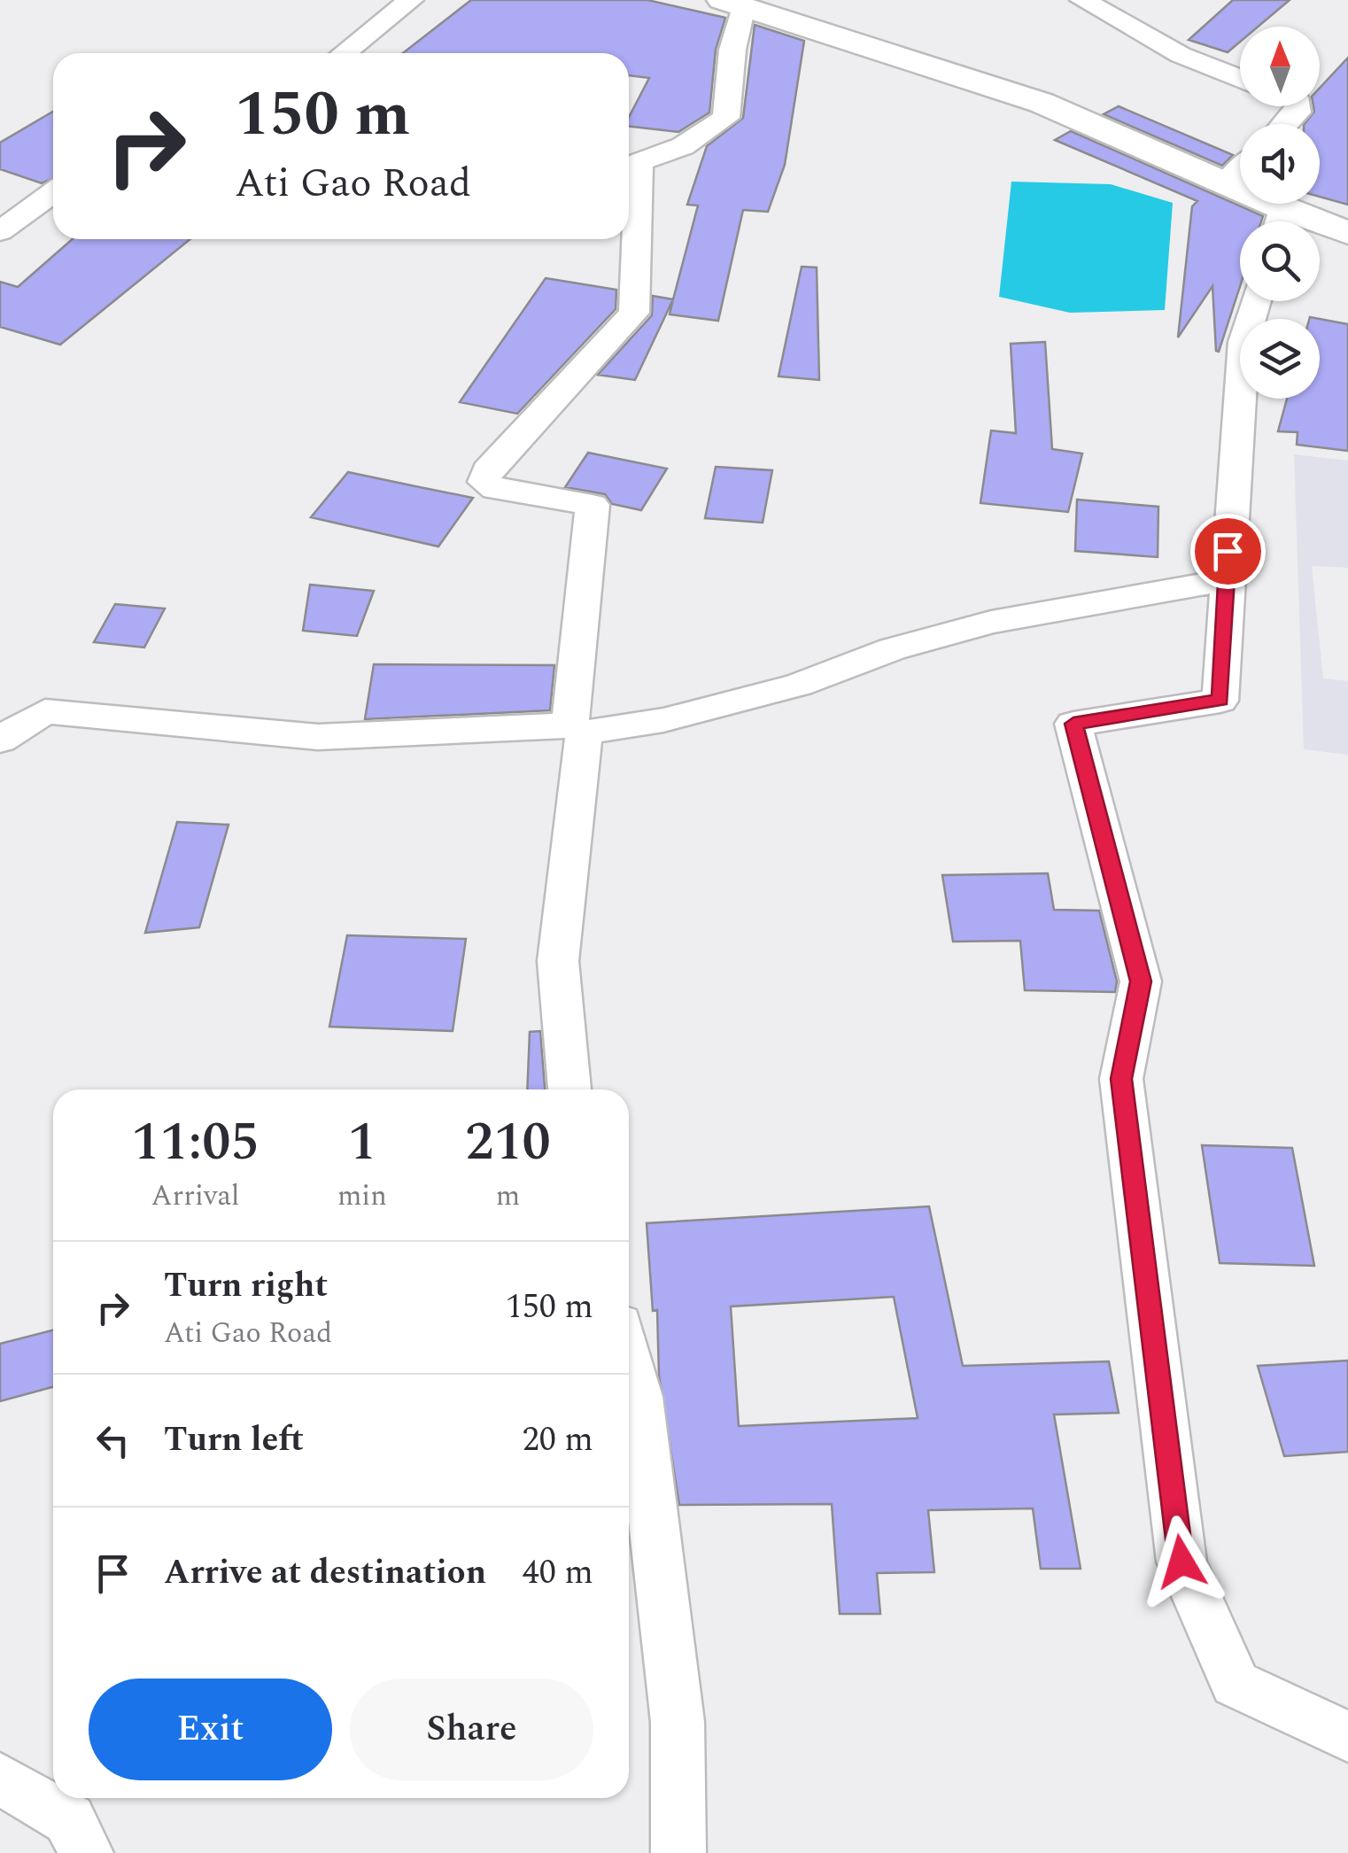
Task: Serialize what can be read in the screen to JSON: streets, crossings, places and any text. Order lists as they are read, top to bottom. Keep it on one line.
{"north":"top","page":{"turn":["150 m","Ati Gao Road"],"eta":["11:05","Arrival","1","min","210","m"],"list":[{"name":"Turn right","note":"Ati Gao Road","value":"150 m"},{"name":"Turn left","value":"20 m"},{"name":"Arrive at destination","value":"40 m"}],"buttons":["Exit","Share"]}}
